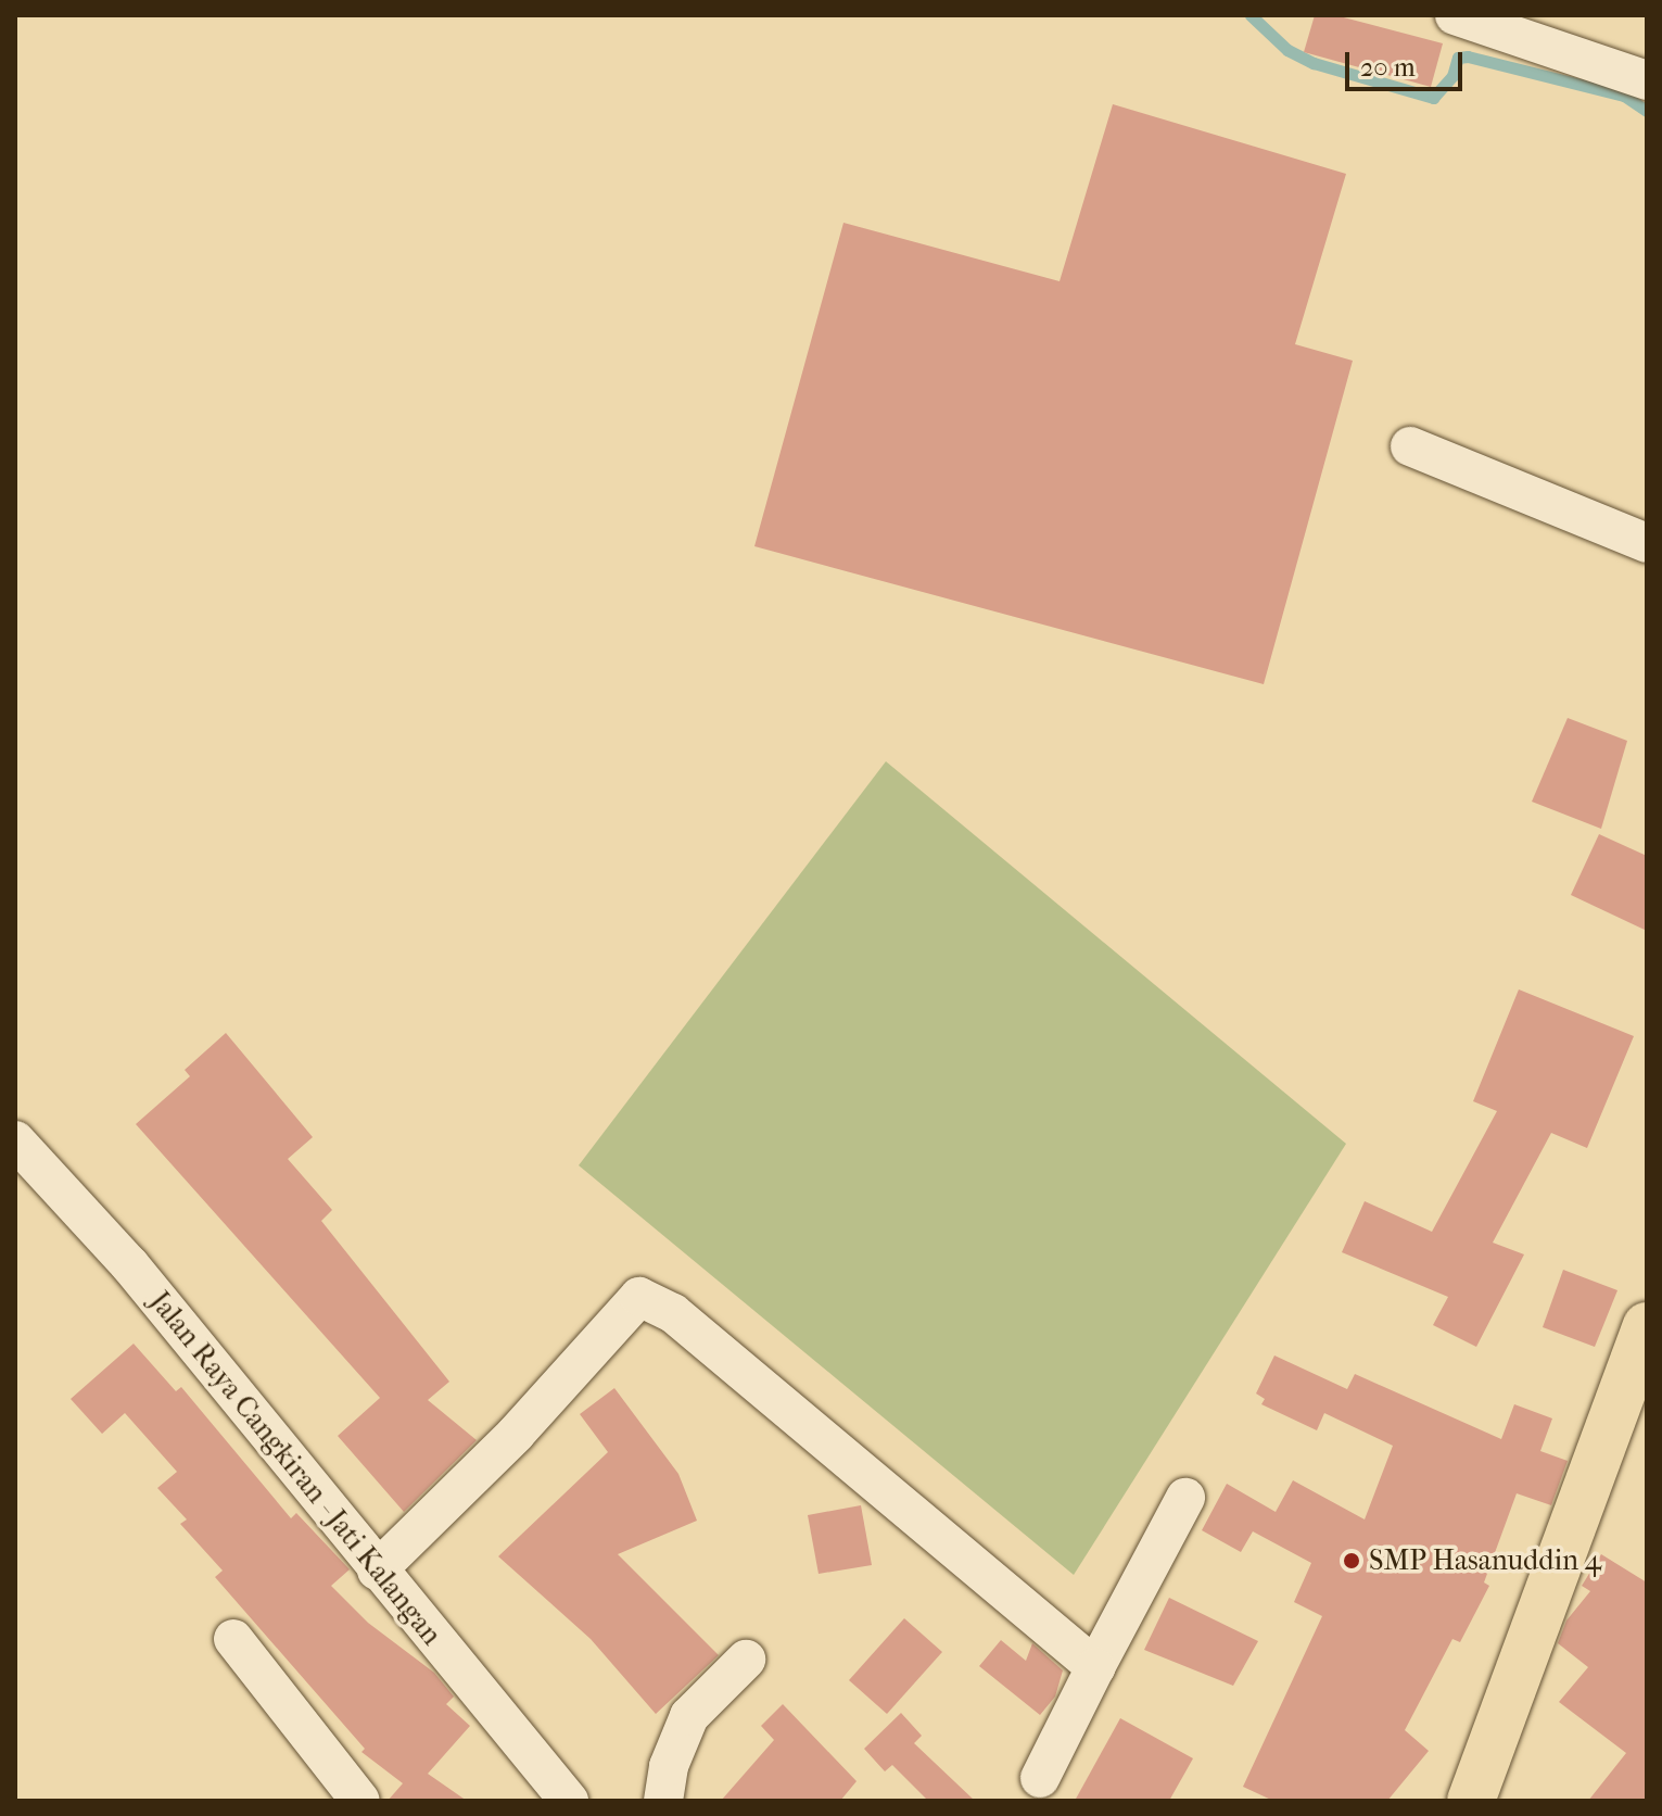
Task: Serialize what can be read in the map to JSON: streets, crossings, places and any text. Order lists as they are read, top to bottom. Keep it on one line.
{"streets":{"street":["Jalan Raya Cangkiran - Jati Kalangan"]},"places":["SMP Hasanuddin 4"],"scale_bar":"20 m"}
